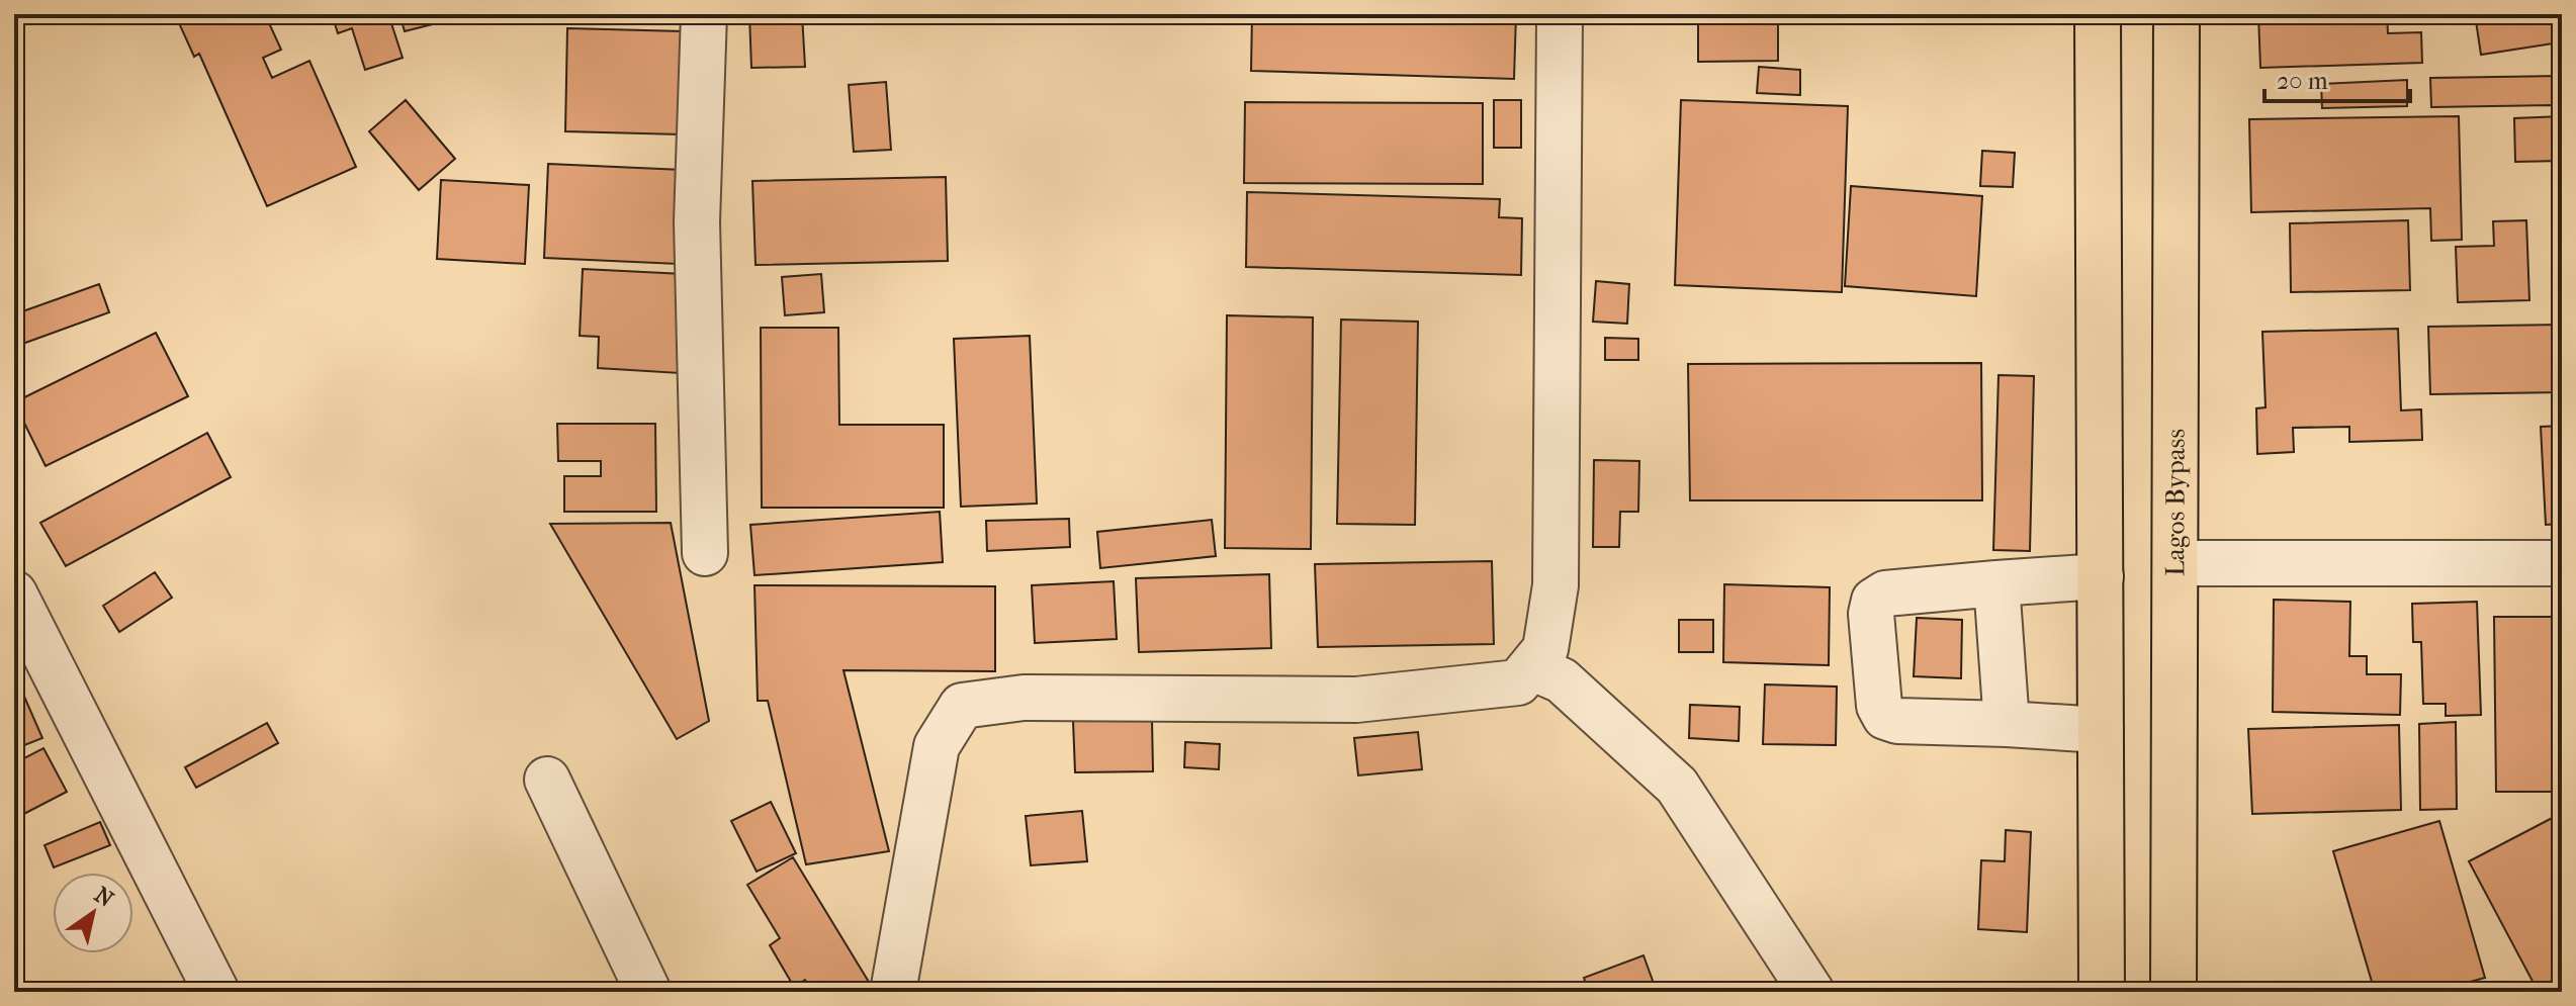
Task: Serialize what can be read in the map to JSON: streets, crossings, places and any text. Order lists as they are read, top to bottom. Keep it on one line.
{"streets":{"main road":["Lagos Bypass"]},"scale_bar":"20 m","north":"top right"}
